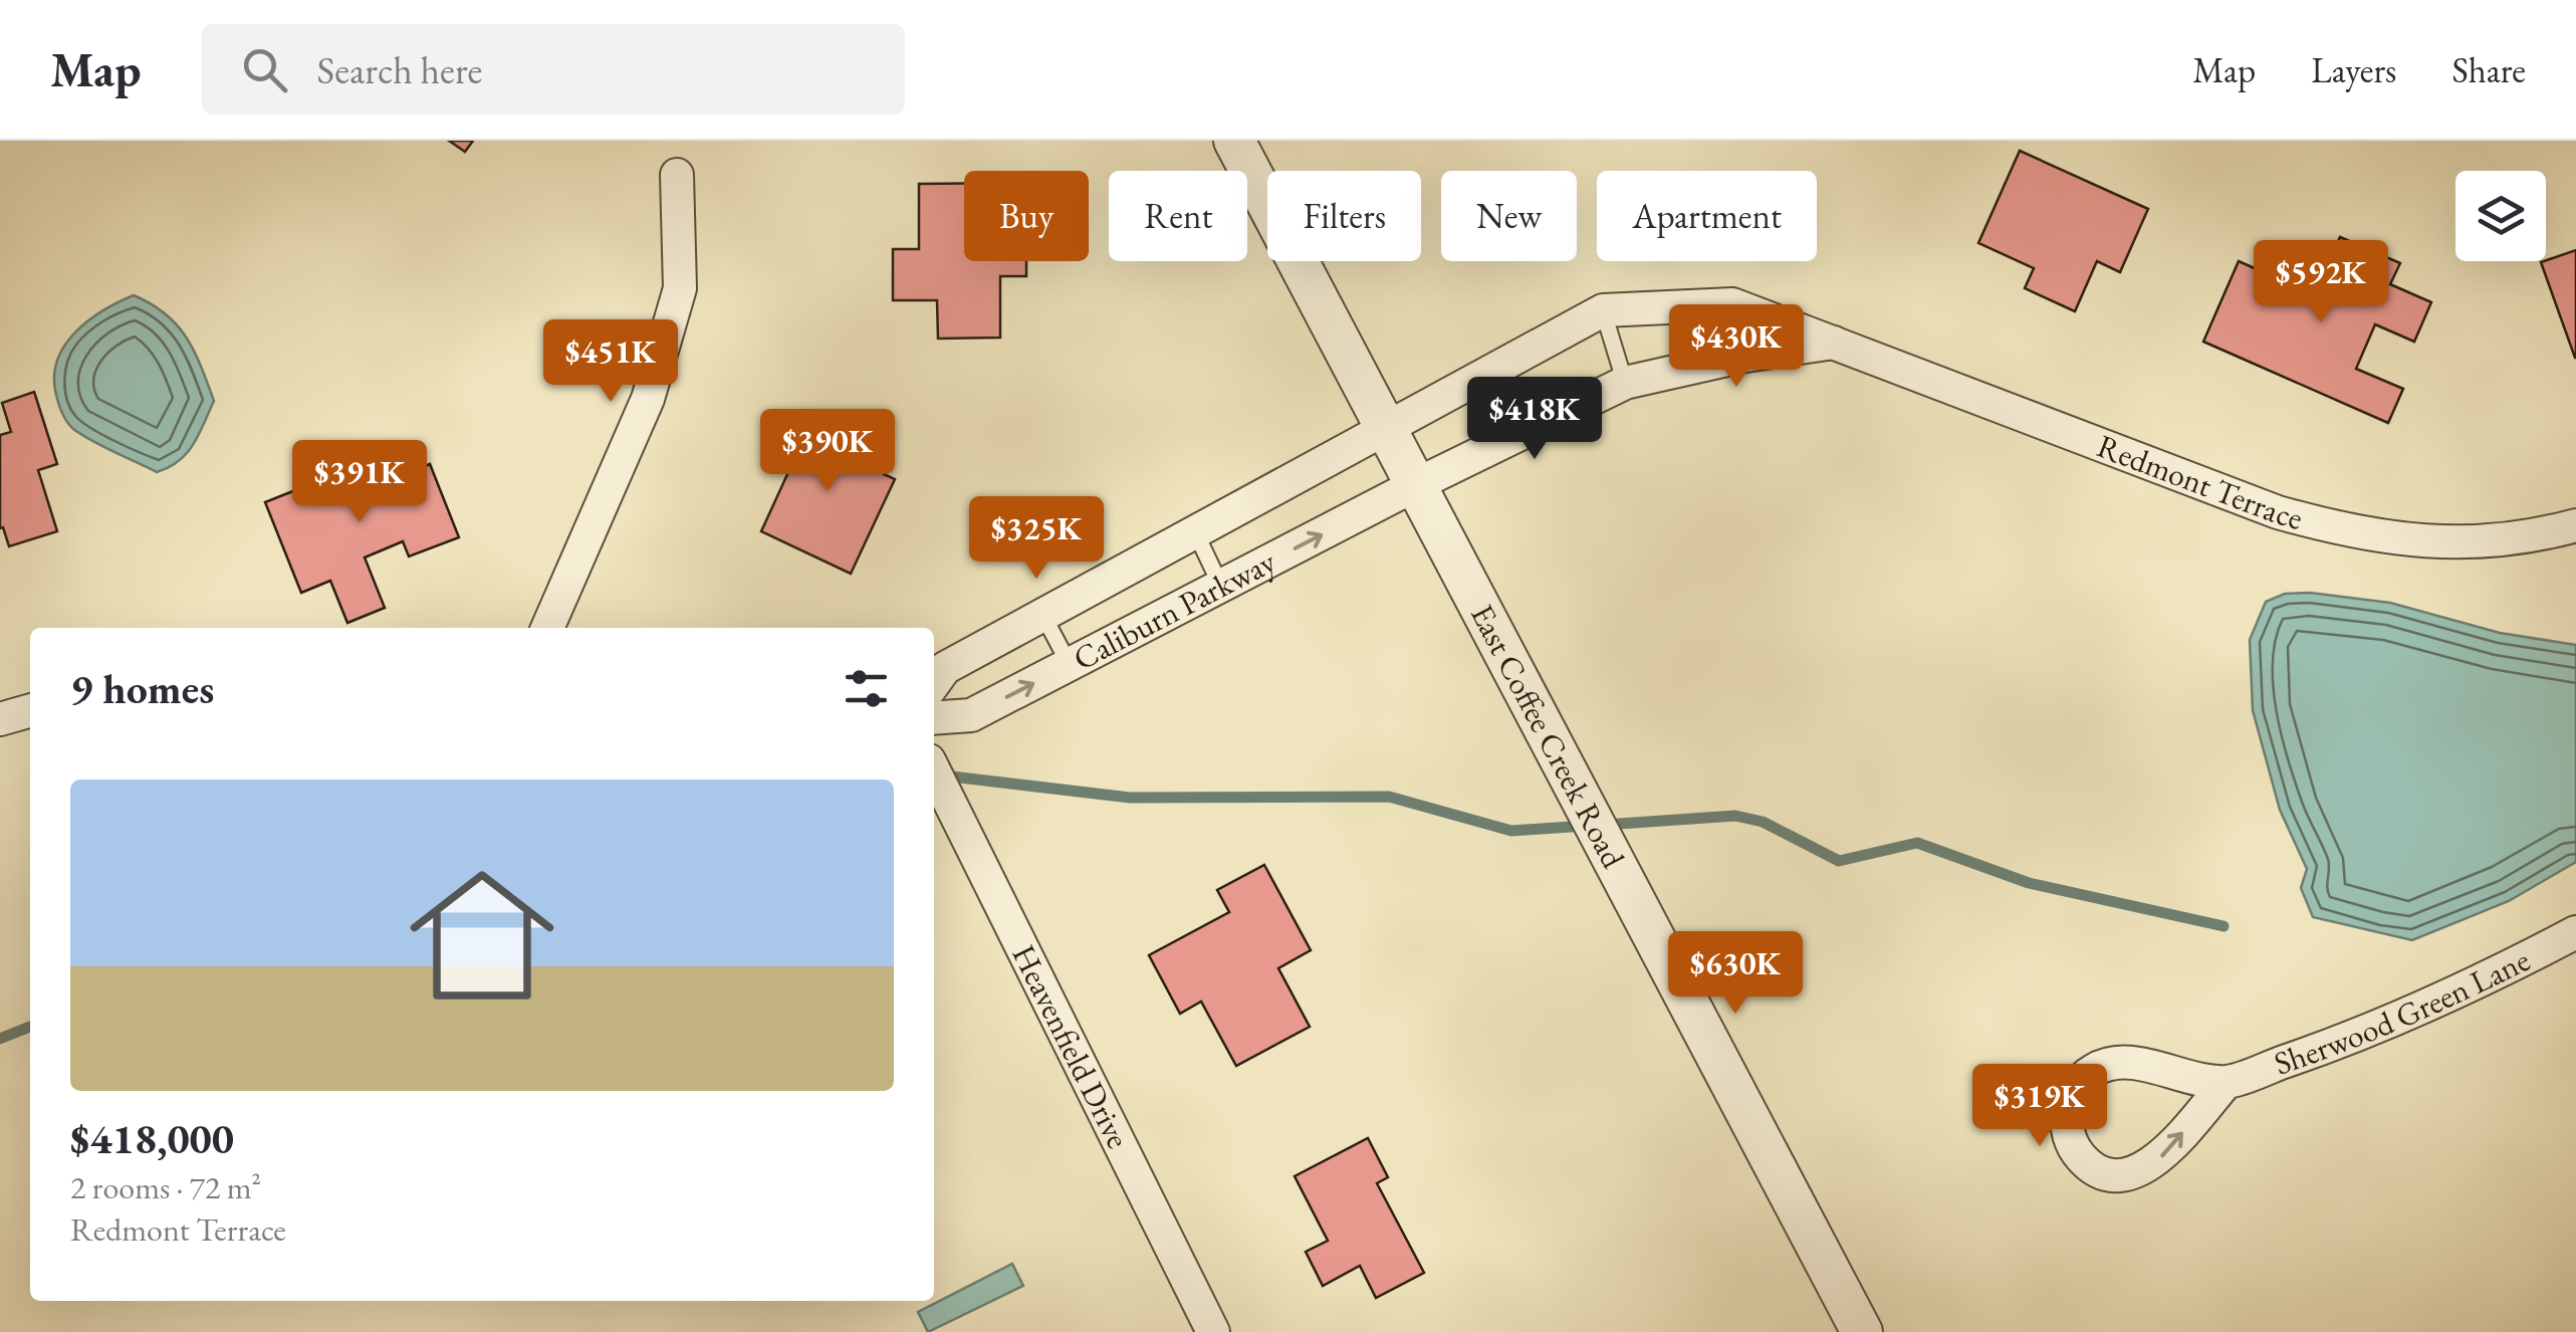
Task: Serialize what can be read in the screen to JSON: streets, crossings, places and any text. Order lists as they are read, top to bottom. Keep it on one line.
{"streets":{"street":["Redmont Terrace","Caliburn Parkway","East Coffee Creek Road","Sherwood Green Lane","Heavenfield Drive"]},"crossings":[["Redmont Terrace","Caliburn Parkway"],["Redmont Terrace","East Coffee Creek Road"],["Caliburn Parkway","East Coffee Creek Road"]],"page":{"header":"Map","search":"Search here","nav":["Map","Layers","Share"],"chip":["Buy","Rent","Filters","New","Apartment"],"price":["$592K","$430K","$451K","$418K","$390K","$391K","$325K","$630K","$319K"],"heading":"9 homes","list":[{"name":"$418,000","note":"2 rooms · 72 m² · Redmont Terrace"}]}}
